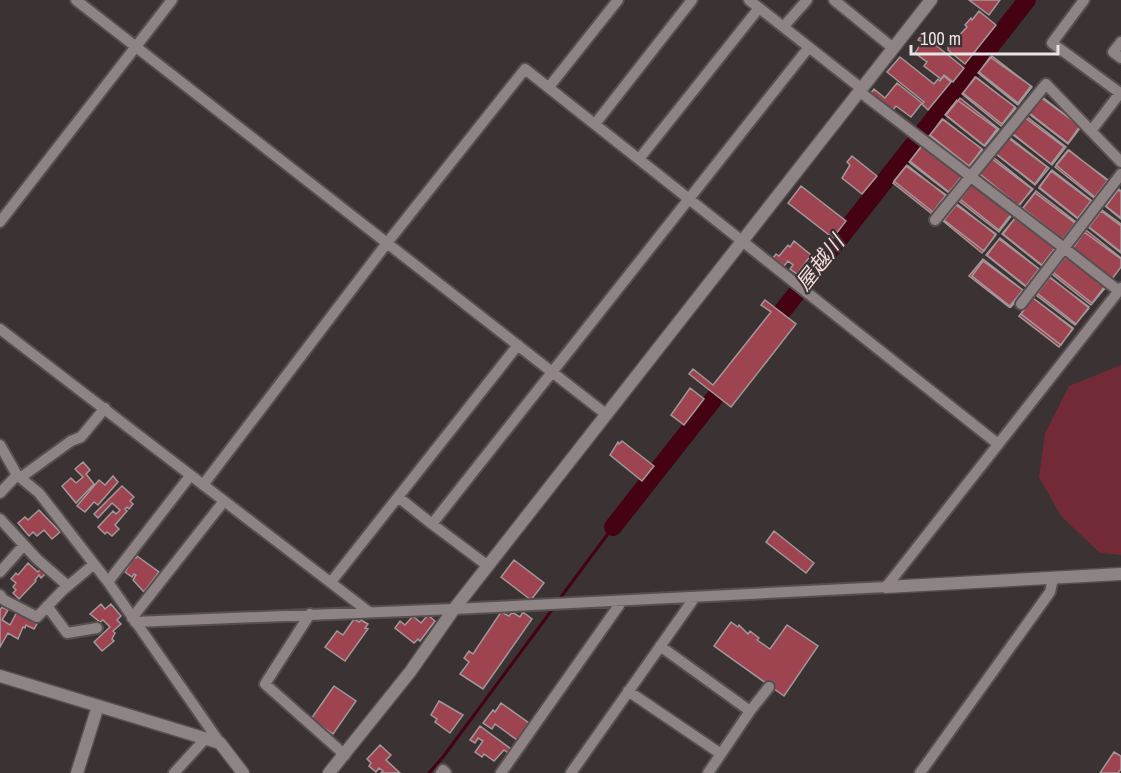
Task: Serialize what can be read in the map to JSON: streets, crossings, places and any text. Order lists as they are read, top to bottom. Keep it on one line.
{"water":["屋越川"],"scale_bar":"100 m"}
